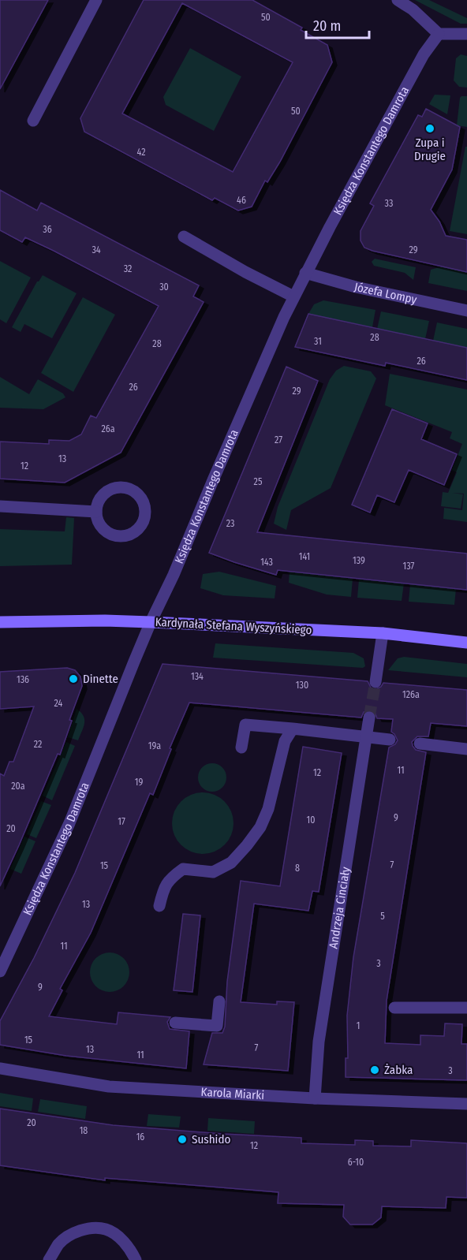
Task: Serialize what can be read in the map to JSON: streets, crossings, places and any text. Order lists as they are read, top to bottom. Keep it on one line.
{"streets":{"main road":["Kardynała Stefana Wyszyńskiego"],"street":["Księdza Konstantego Damrota","Józefa Lompy","Andrzeja Cinciały","Karola Miarki"]},"crossings":[["Księdza Konstantego Damrota","Józefa Lompy"],["Księdza Konstantego Damrota","Kardynała Stefana Wyszyńskiego"],["Andrzeja Cinciały","Karola Miarki"]],"places":["Zupa i Drugie","Dinette","Żabka","Sushido"],"house_numbers":["50","50","42","46","33","36","34","29","32","30","28","31","28","26","26","29","26a","27","13","12","25","23","141","139","143","137","134","136","130","126a","24","22","19a","11","12","19","20a","9","10","17","20","7","15","8","13","5","11","3","9","1","15","7","13","11","3","20","18","16","12","6-10"],"scale_bar":"20 m"}
